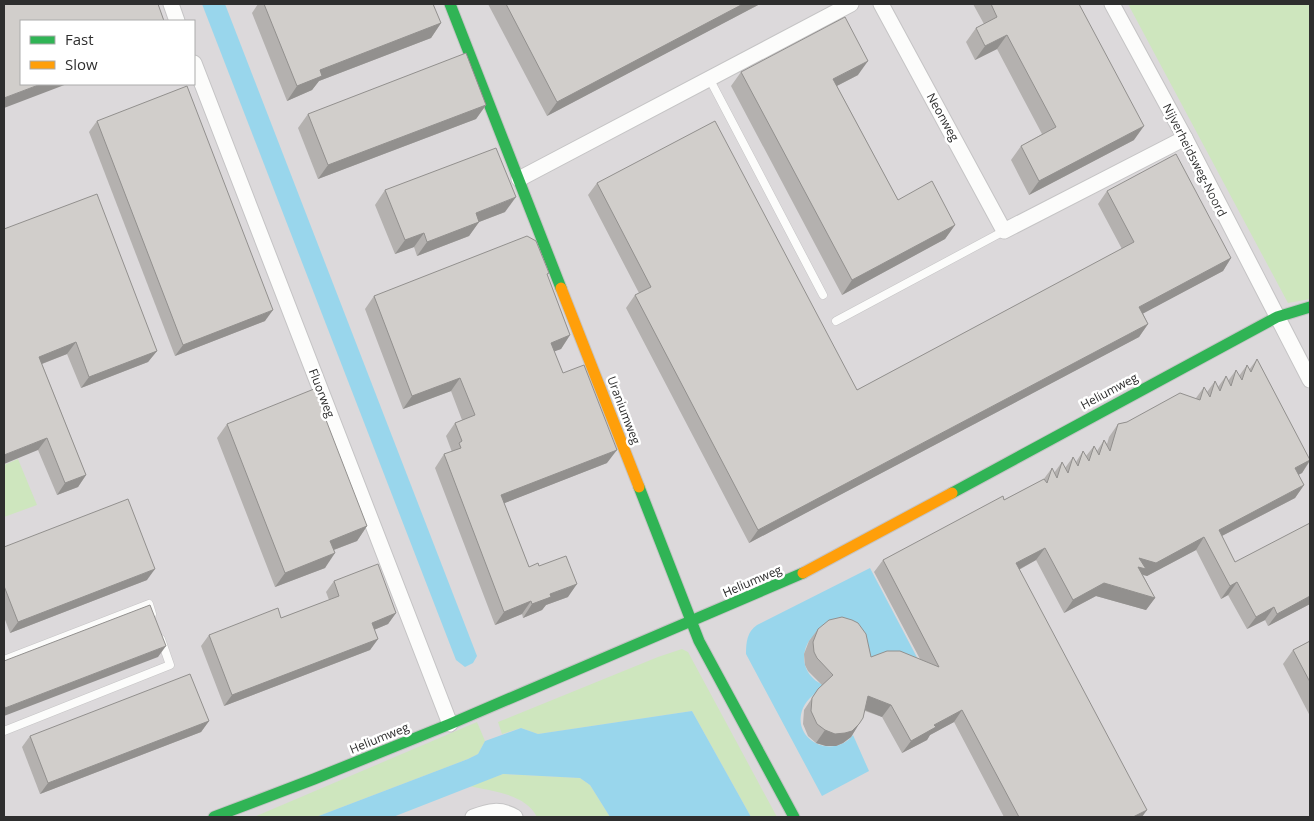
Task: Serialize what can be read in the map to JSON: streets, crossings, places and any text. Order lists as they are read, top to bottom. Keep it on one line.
{"streets":{"street":["Neonweg","Nijverheidsweg-Noord","Heliumweg","Fluorweg","Uraniumweg"]},"crossings":[["Nijverheidsweg-Noord","Heliumweg"],["Heliumweg","Fluorweg"],["Heliumweg","Uraniumweg"]],"legend":["Fast","Slow"]}
